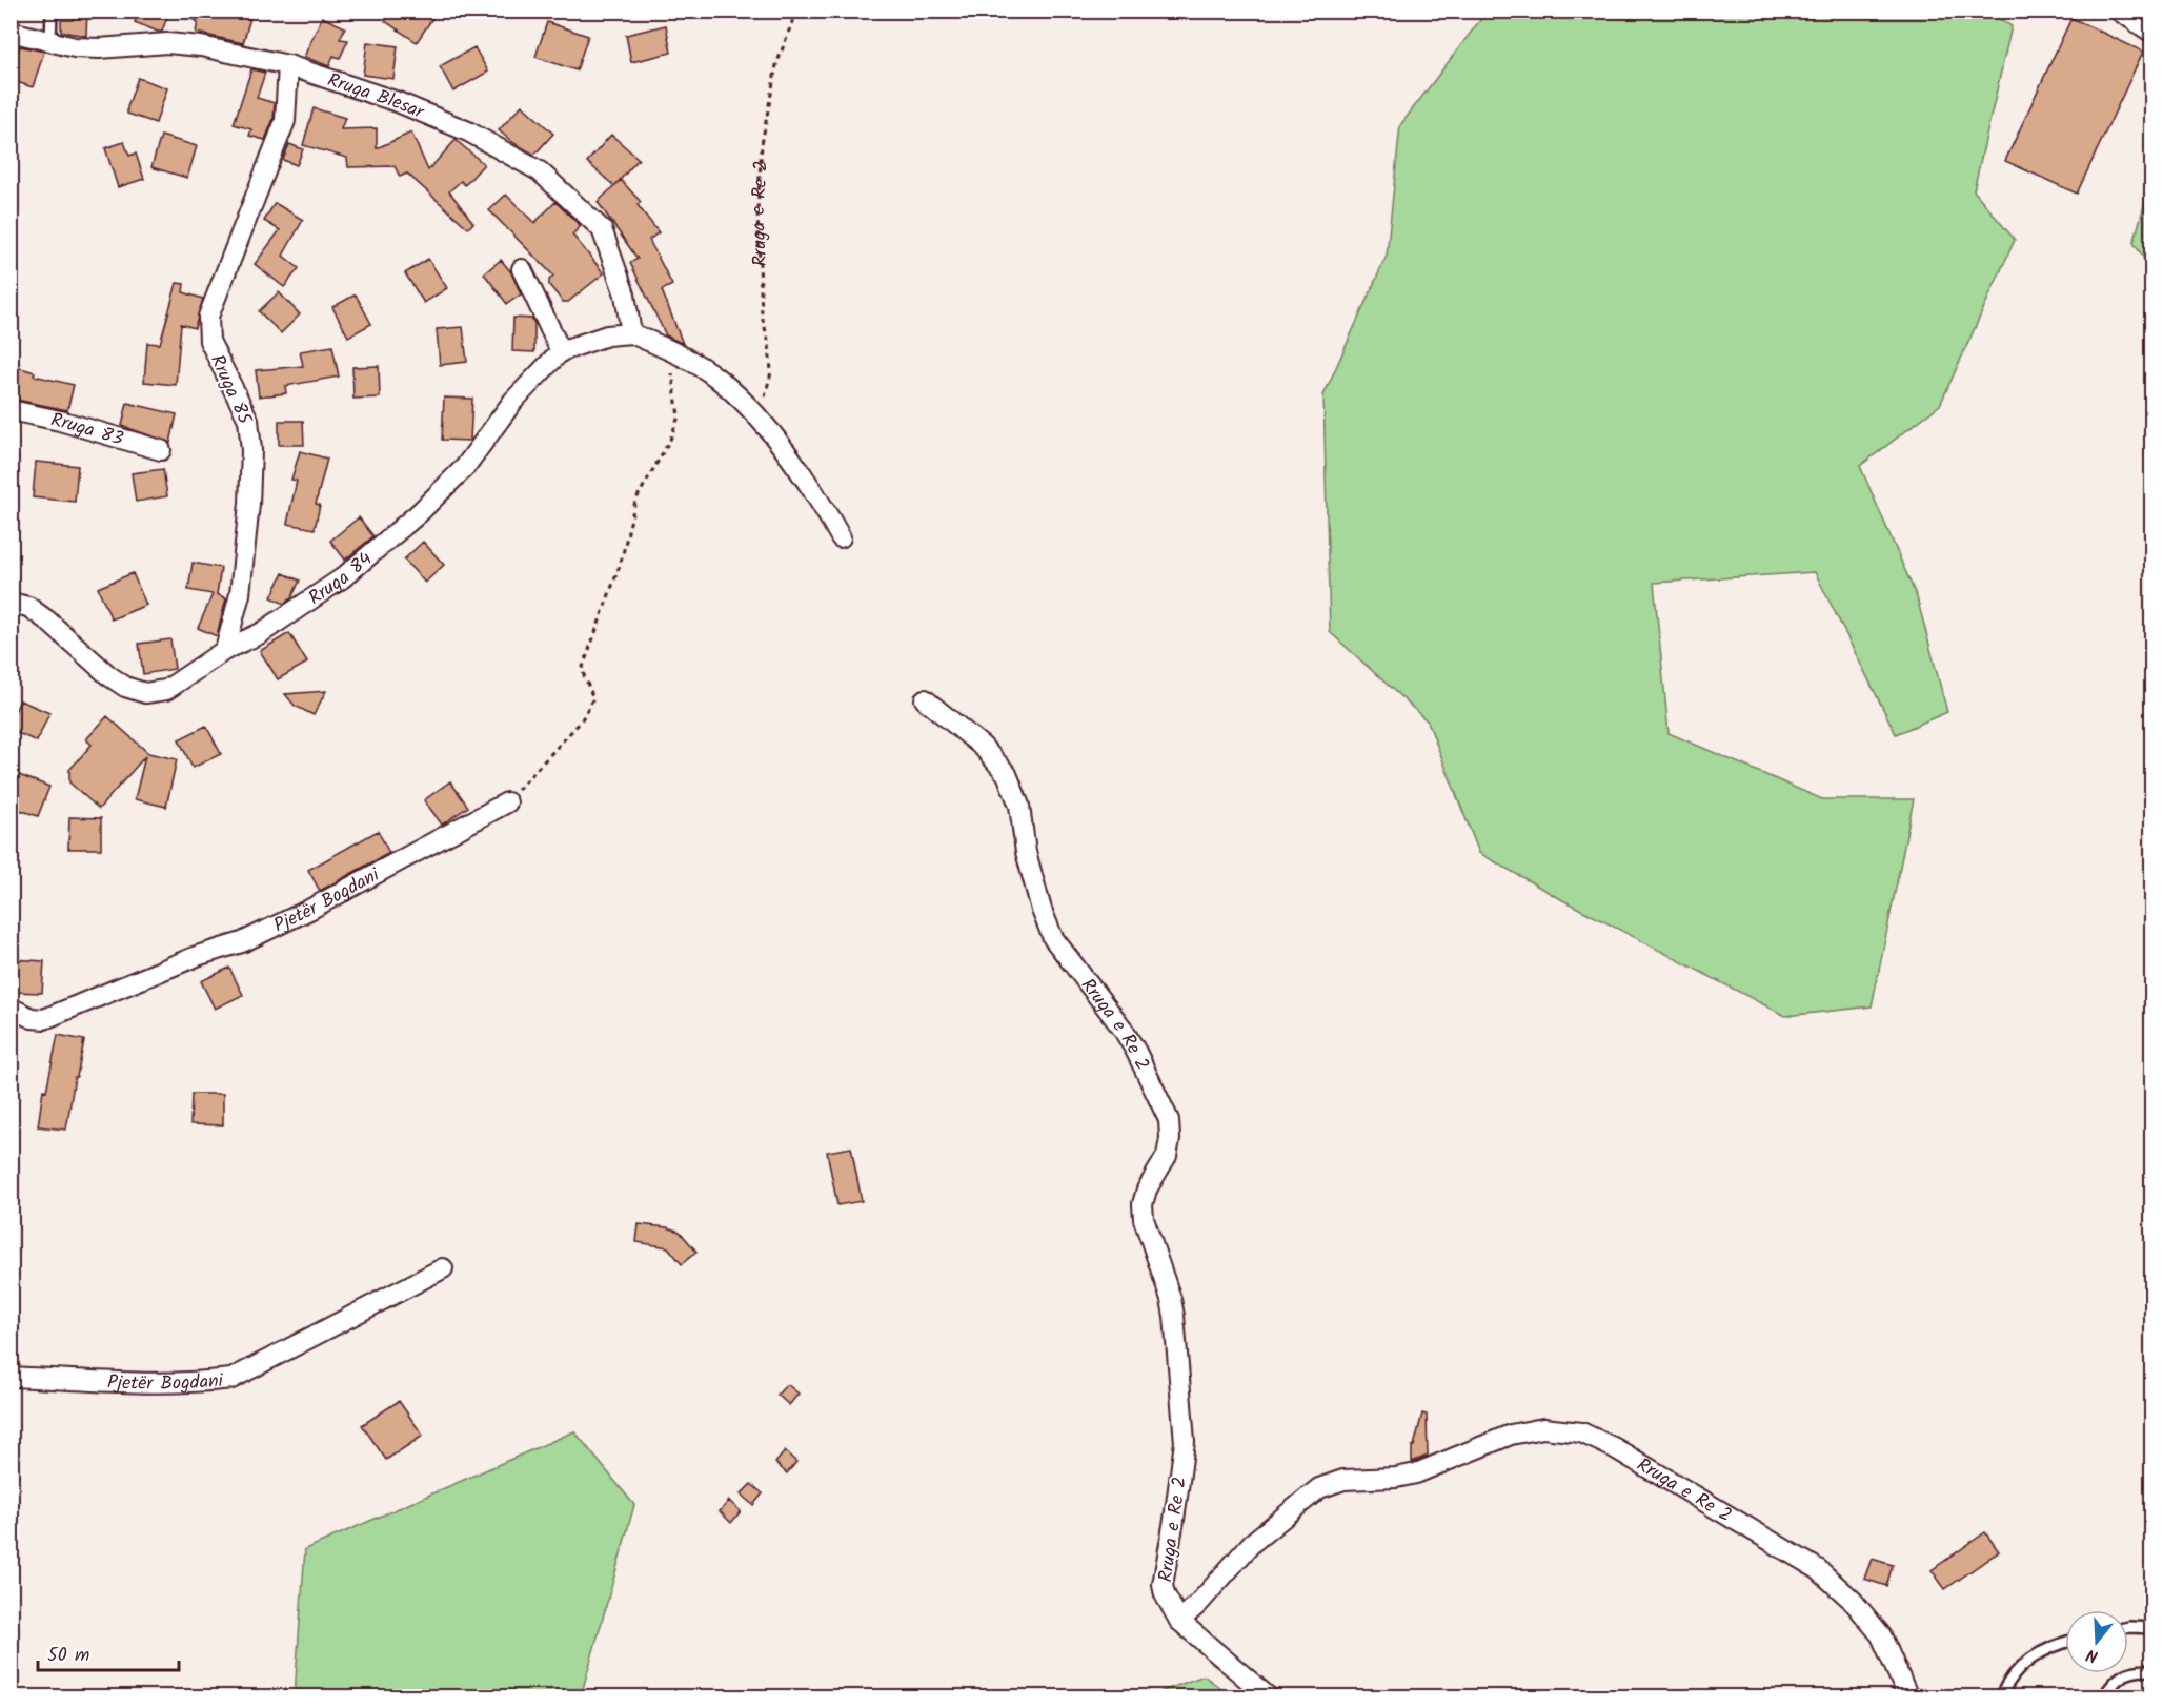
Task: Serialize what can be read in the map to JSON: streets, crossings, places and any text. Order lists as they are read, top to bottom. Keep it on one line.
{"streets":{"street":["Rruga Blesar","Rruga e Re 2","Rruga 85","Rruga 83","Rruga 84","Pjetër Bogdani"]},"crossings":[["Rruga Blesar","Rruga 85"],["Rruga Blesar","Rruga 84"],["Rruga 85","Rruga 84"]],"scale_bar":"50 m","north":"bottom"}
